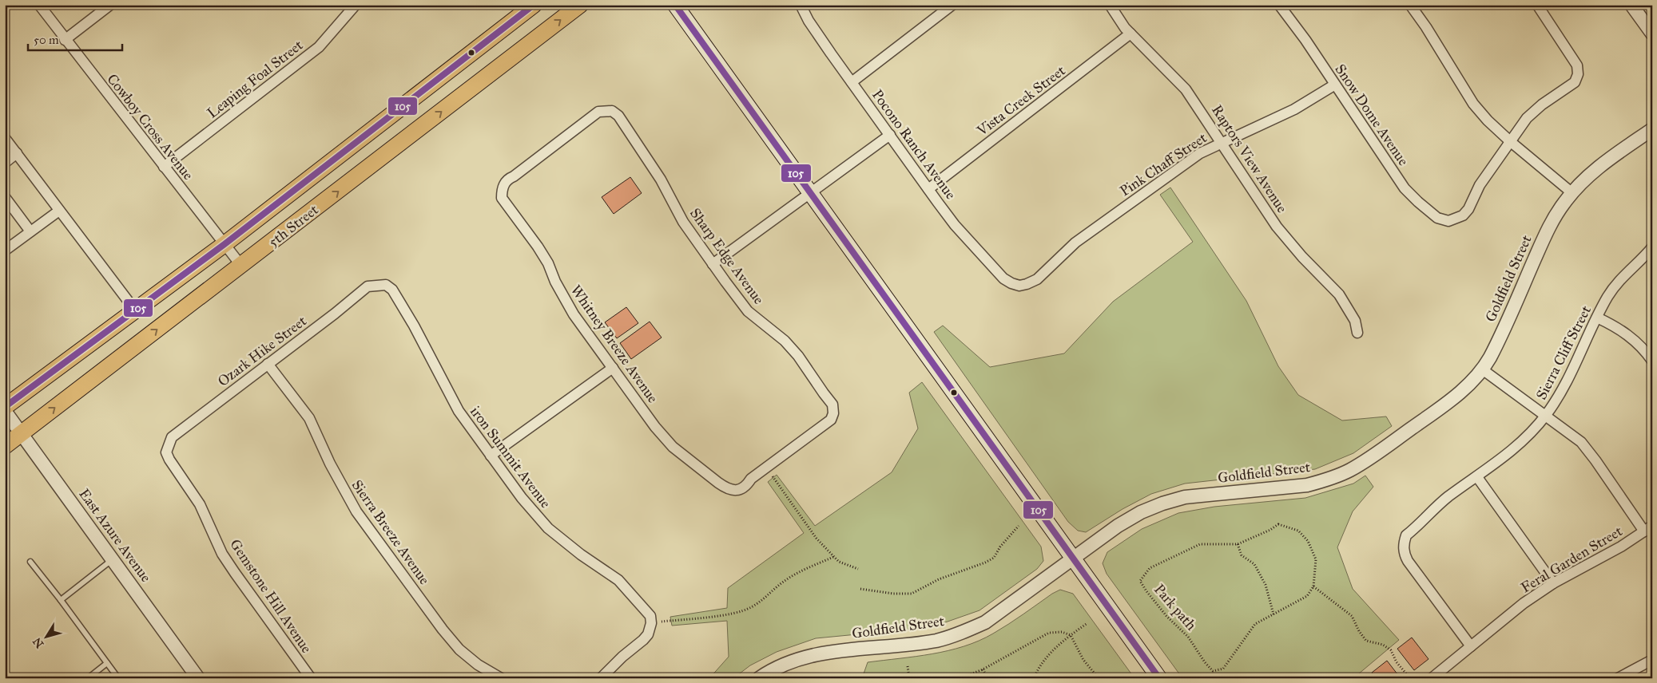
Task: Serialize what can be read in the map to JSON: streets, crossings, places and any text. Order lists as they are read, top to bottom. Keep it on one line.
{"streets":{"main road":["5th Street"],"street":["Leaping Foal Street","Vista Creek Street","Snow Dome Avenue","Cowboy Cross Avenue","Pocono Ranch Avenue","Raptors View Avenue","Pink Chaff Street","Sharp Edge Avenue","Goldfield Street","Whitney Breeze Avenue","Ozark Hike Street","Sierra Cliff Street","iron Summit Avenue","Sierra Breeze Avenue","East Azure Avenue","Feral Garden Street","Gemstone Hill Avenue"],"path":["Park path"]},"crossings":[["Leaping Foal Street","Cowboy Cross Avenue"],["Vista Creek Street","Pocono Ranch Avenue"],["Vista Creek Street","Raptors View Avenue"],["Snow Dome Avenue","Pink Chaff Street"],["Cowboy Cross Avenue","5th Street"],["Pocono Ranch Avenue","Pink Chaff Street"],["Raptors View Avenue","Pink Chaff Street"],["5th Street","East Azure Avenue"],["Sharp Edge Avenue","Whitney Breeze Avenue"],["Ozark Hike Street","iron Summit Avenue"],["Ozark Hike Street","Sierra Breeze Avenue"],["Ozark Hike Street","Gemstone Hill Avenue"],["Sierra Cliff Street","Feral Garden Street"]],"lines":["transit line 105"],"scale_bar":"50 m","north":"bottom left"}
